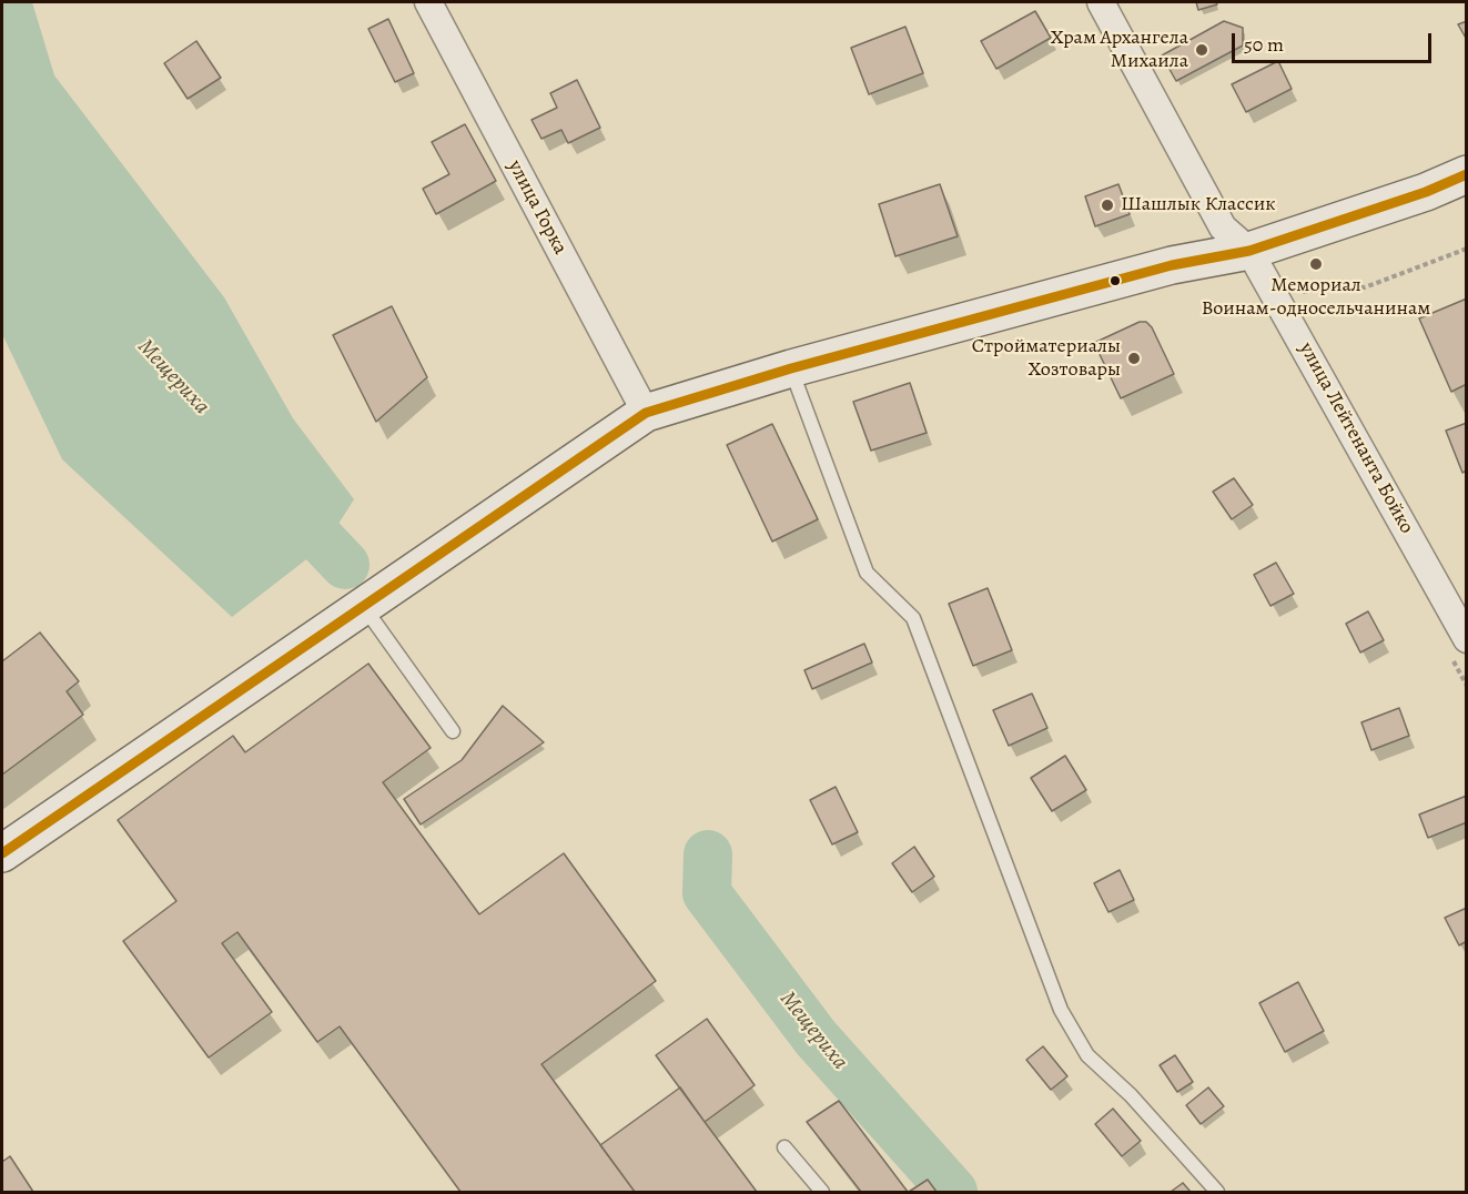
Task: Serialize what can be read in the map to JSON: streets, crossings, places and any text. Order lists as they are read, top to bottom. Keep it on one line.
{"streets":{"street":["улица Горка","улица Лейтенанта Бойко"]},"water":["Мещериха"],"places":["Храм Архангела Михаила","Шашлык Классик","Мемориал Воинам-односельчанинам","Стройматериалы Хозтовары"],"scale_bar":"50 m"}
